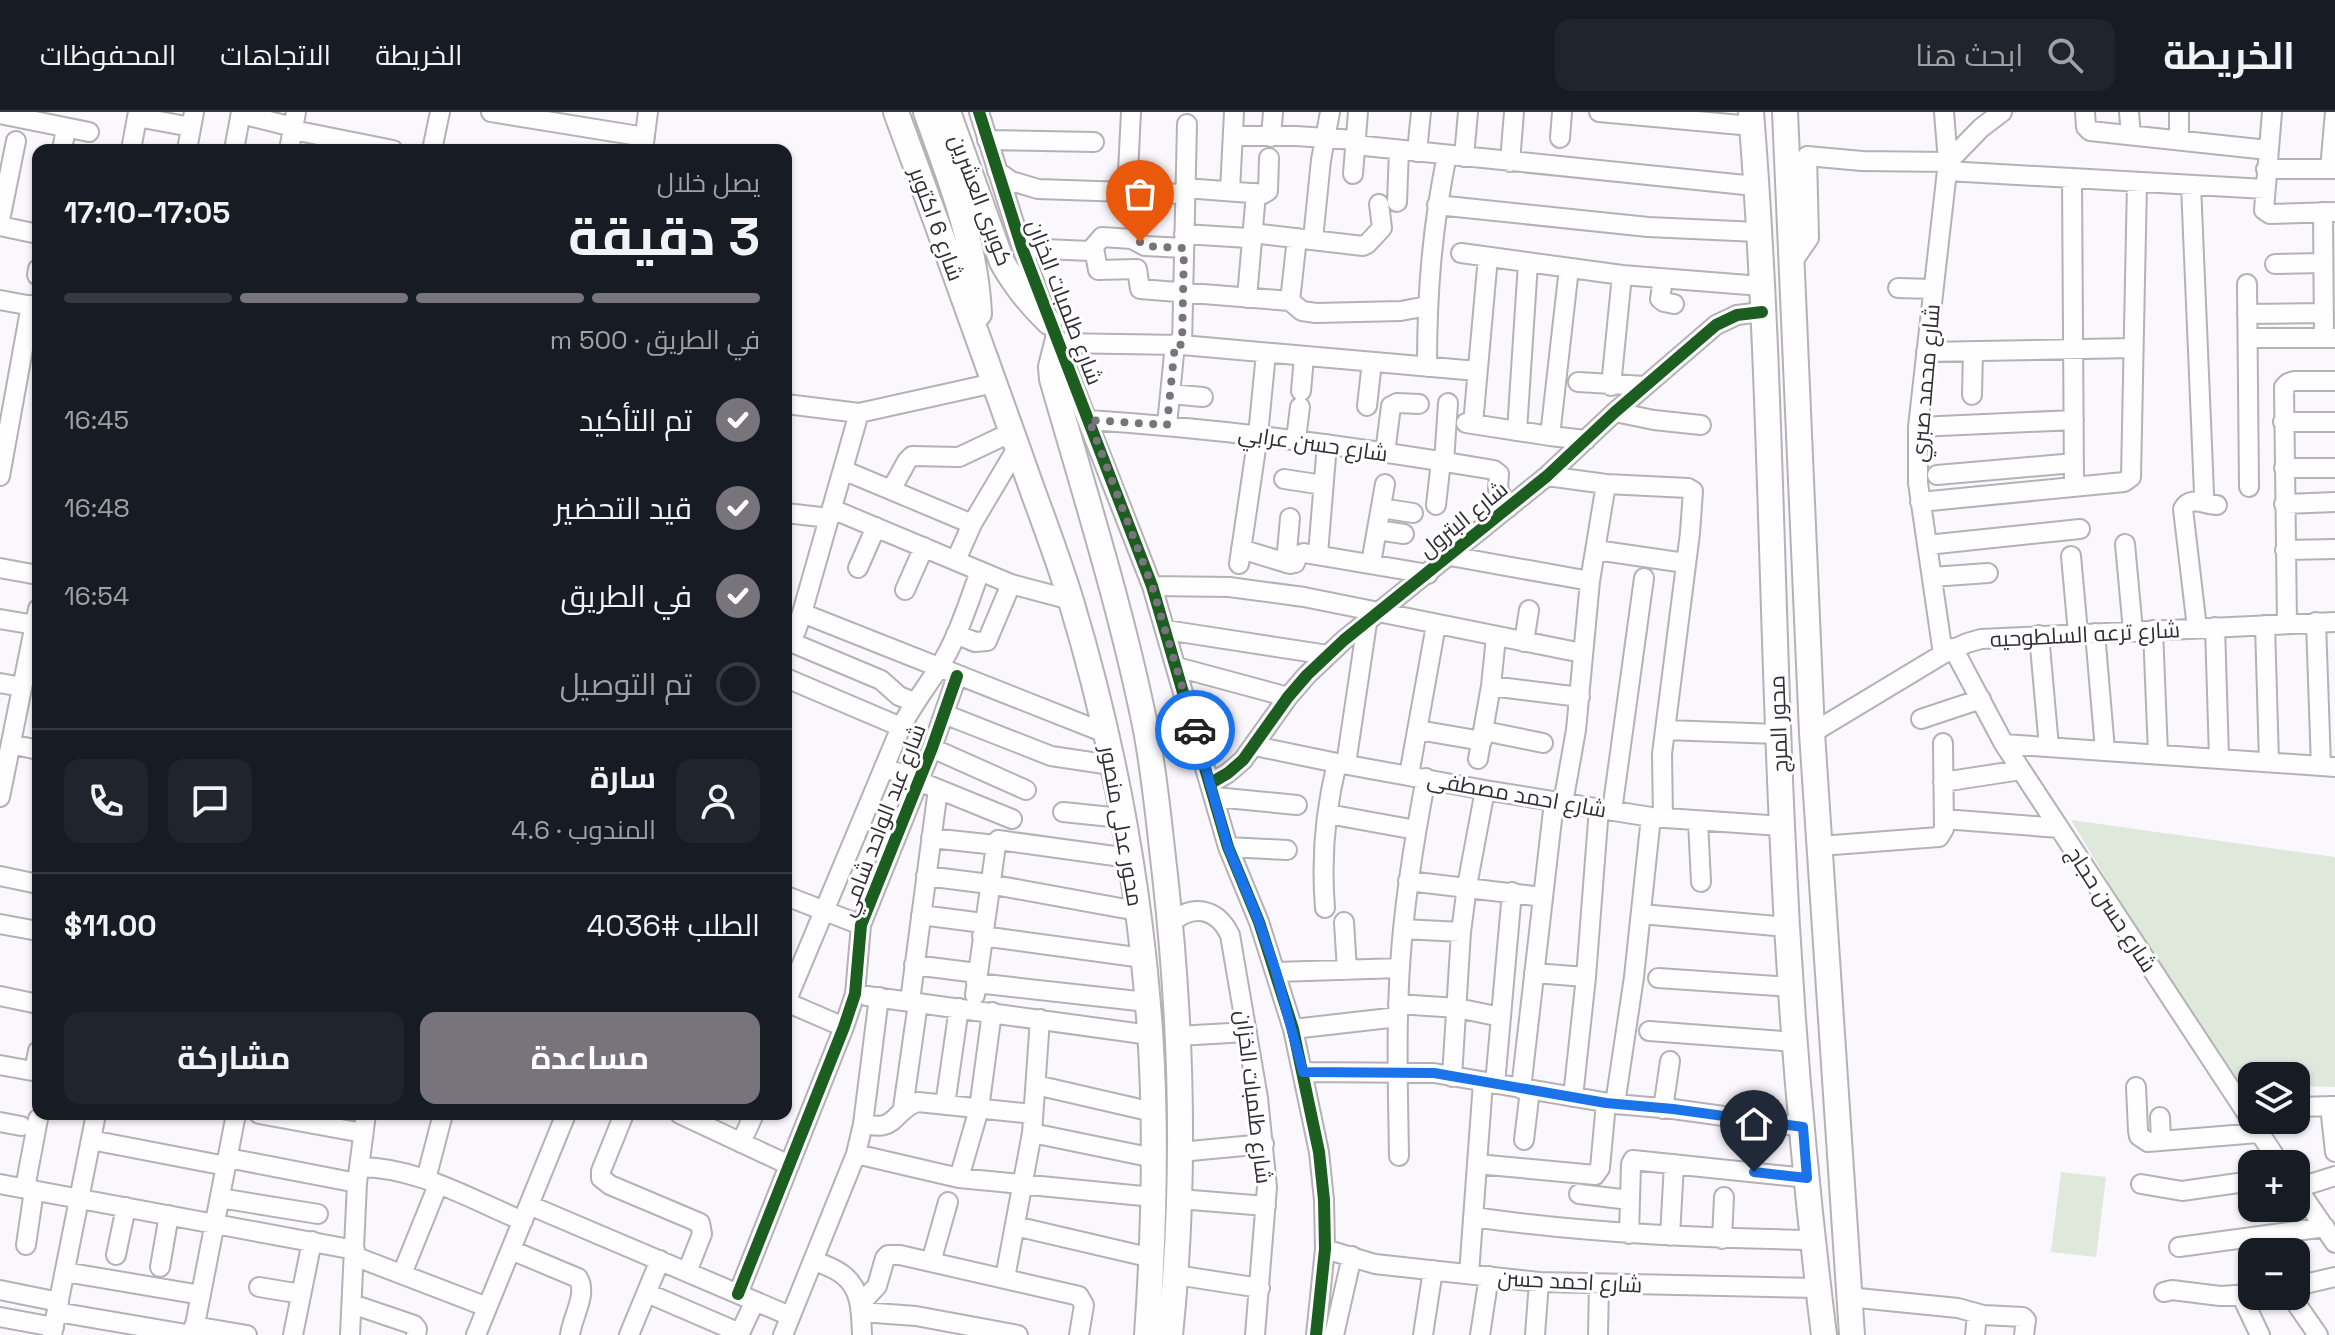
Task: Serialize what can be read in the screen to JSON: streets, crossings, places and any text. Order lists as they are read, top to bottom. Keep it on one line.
{"streets":{"main road":["كوبرى العشرين","شارع 6 اكتوبر","محور المرج","محور عدلى منصور"],"street":["شارع طلمبات الخزان","شارع محمد صبري","شارع حسن عرابي","شارع البترول","شارع ترعه السلطوحيه","شارع احمد مصطفى","شارع عبد الواحد شامي","شارع حسن حجاج","شارع احمد حسن"]},"crossings":[["كوبرى العشرين","شارع 6 اكتوبر"],["كوبرى العشرين","شارع طلمبات الخزان"],["كوبرى العشرين","محور عدلى منصور"],["شارع 6 اكتوبر","محور عدلى منصور"],["شارع طلمبات الخزان","شارع حسن عرابي"],["شارع طلمبات الخزان","شارع البترول"],["شارع طلمبات الخزان","محور عدلى منصور"],["شارع طلمبات الخزان","شارع احمد حسن"],["شارع محمد صبري","شارع ترعه السلطوحيه"],["شارع محمد صبري","شارع حسن حجاج"],["شارع حسن عرابي","شارع البترول"],["شارع البترول","محور المرج"],["شارع البترول","شارع احمد مصطفى"],["شارع ترعه السلطوحيه","محور المرج"],["شارع ترعه السلطوحيه","شارع حسن حجاج"],["محور المرج","شارع احمد مصطفى"],["محور المرج","شارع احمد حسن"]],"page":{"header":"الخريطة","search":"ابحث هنا","nav":["الخريطة","الاتجاهات","المحفوظات"],"heading":["3 دقيقة","يصل خلال","17:05–17:10"],"panel":["سارة","المندوب · 4.6","الطلب #4036","$11.00"],"bar":"في الطريق · 500 m","list":[["تم التأكيد","16:45"],["قيد التحضير","16:48"],["في الطريق","16:54"],"تم التوصيل"],"buttons":["مساعدة","مشاركة"],"map_buttons":["+","−"]}}
